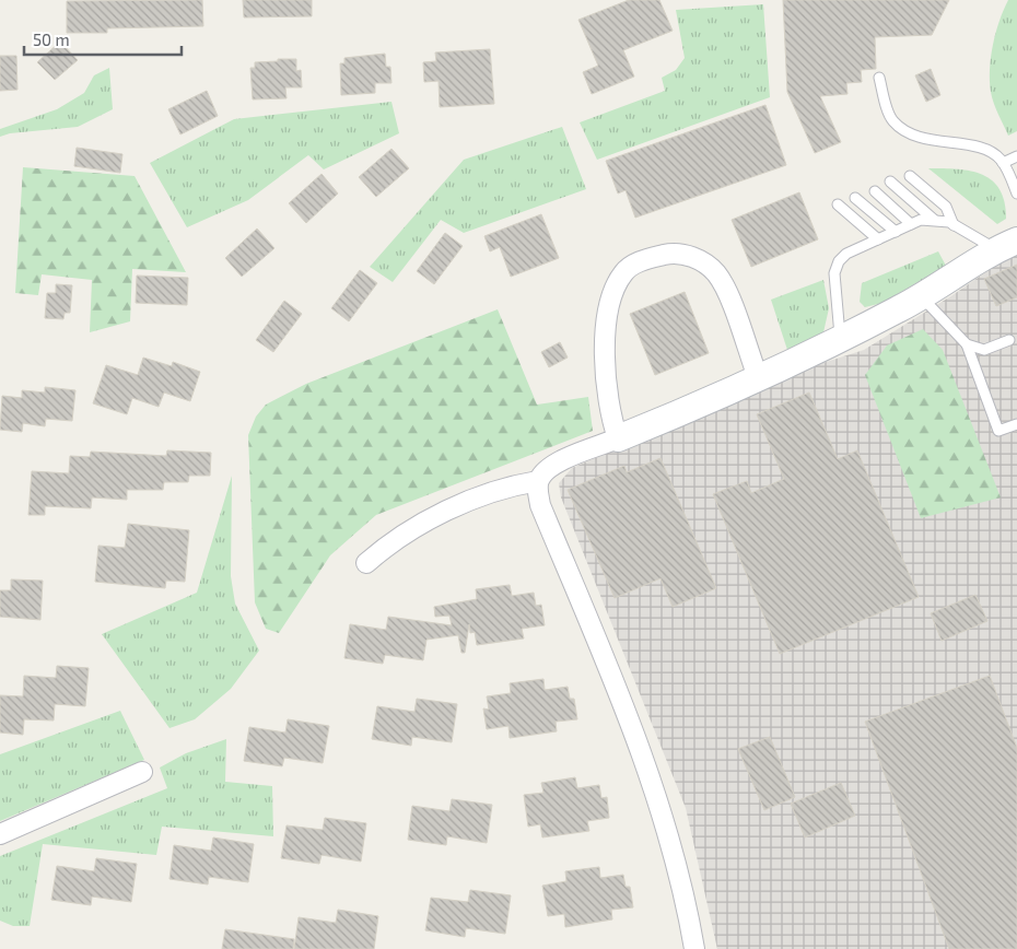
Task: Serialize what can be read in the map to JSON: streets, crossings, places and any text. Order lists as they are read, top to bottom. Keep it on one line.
{"scale_bar":"50 m"}
